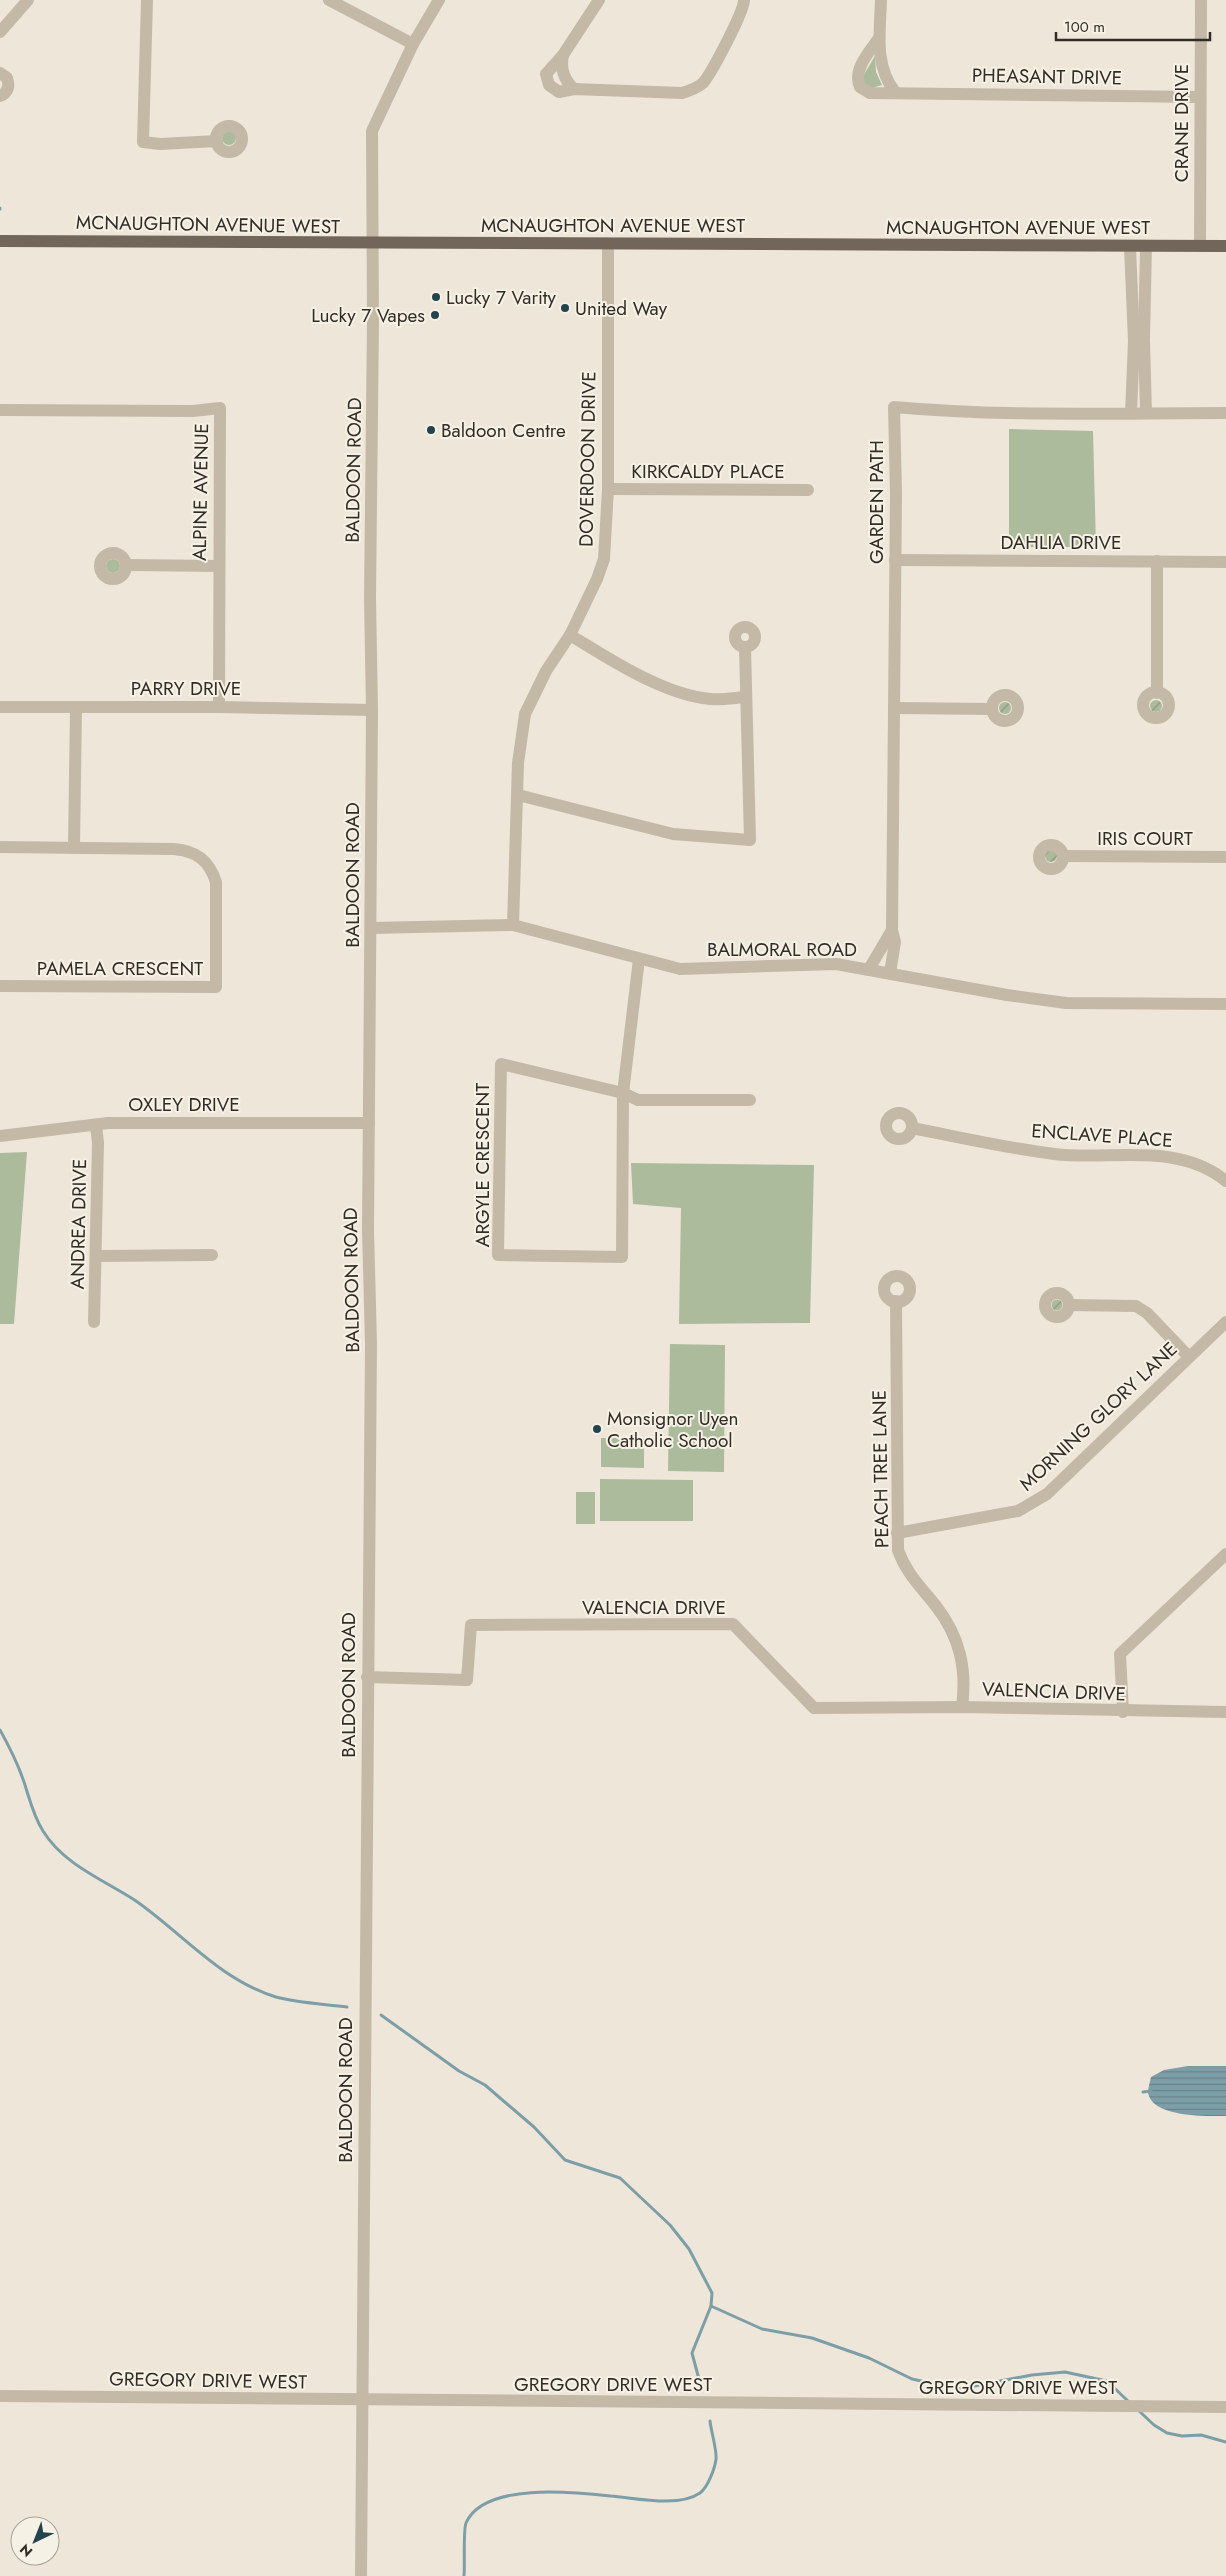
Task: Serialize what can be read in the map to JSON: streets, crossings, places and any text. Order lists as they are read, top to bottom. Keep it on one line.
{"streets":{"main road":["MCNAUGHTON AVENUE WEST"],"street":["PHEASANT DRIVE","CRANE DRIVE","DOVERDOON DRIVE","BALDOON ROAD","KIRKCALDY PLACE","ALPINE AVENUE","GARDEN PATH","DAHLIA DRIVE","PARRY DRIVE","IRIS COURT","BALMORAL ROAD","PAMELA CRESCENT","OXLEY DRIVE","ENCLAVE PLACE","ARGYLE CRESCENT","ANDREA DRIVE","MORNING GLORY LANE","PEACH TREE LANE","VALENCIA DRIVE","GREGORY DRIVE WEST"]},"crossings":[["PHEASANT DRIVE","CRANE DRIVE"],["CRANE DRIVE","MCNAUGHTON AVENUE WEST"],["MCNAUGHTON AVENUE WEST","DOVERDOON DRIVE"],["MCNAUGHTON AVENUE WEST","BALDOON ROAD"],["DOVERDOON DRIVE","KIRKCALDY PLACE"],["DOVERDOON DRIVE","BALMORAL ROAD"],["BALDOON ROAD","PARRY DRIVE"],["BALDOON ROAD","BALMORAL ROAD"],["BALDOON ROAD","OXLEY DRIVE"],["BALDOON ROAD","VALENCIA DRIVE"],["BALDOON ROAD","GREGORY DRIVE WEST"],["ALPINE AVENUE","PARRY DRIVE"],["GARDEN PATH","DAHLIA DRIVE"],["GARDEN PATH","BALMORAL ROAD"],["BALMORAL ROAD","ARGYLE CRESCENT"],["OXLEY DRIVE","ANDREA DRIVE"],["MORNING GLORY LANE","PEACH TREE LANE"],["PEACH TREE LANE","VALENCIA DRIVE"]],"places":["Lucky 7 Varity","United Way","Lucky 7 Vapes","Baldoon Centre","Monsignor Uyen Catholic School"],"scale_bar":"100 m","north":"bottom left"}
